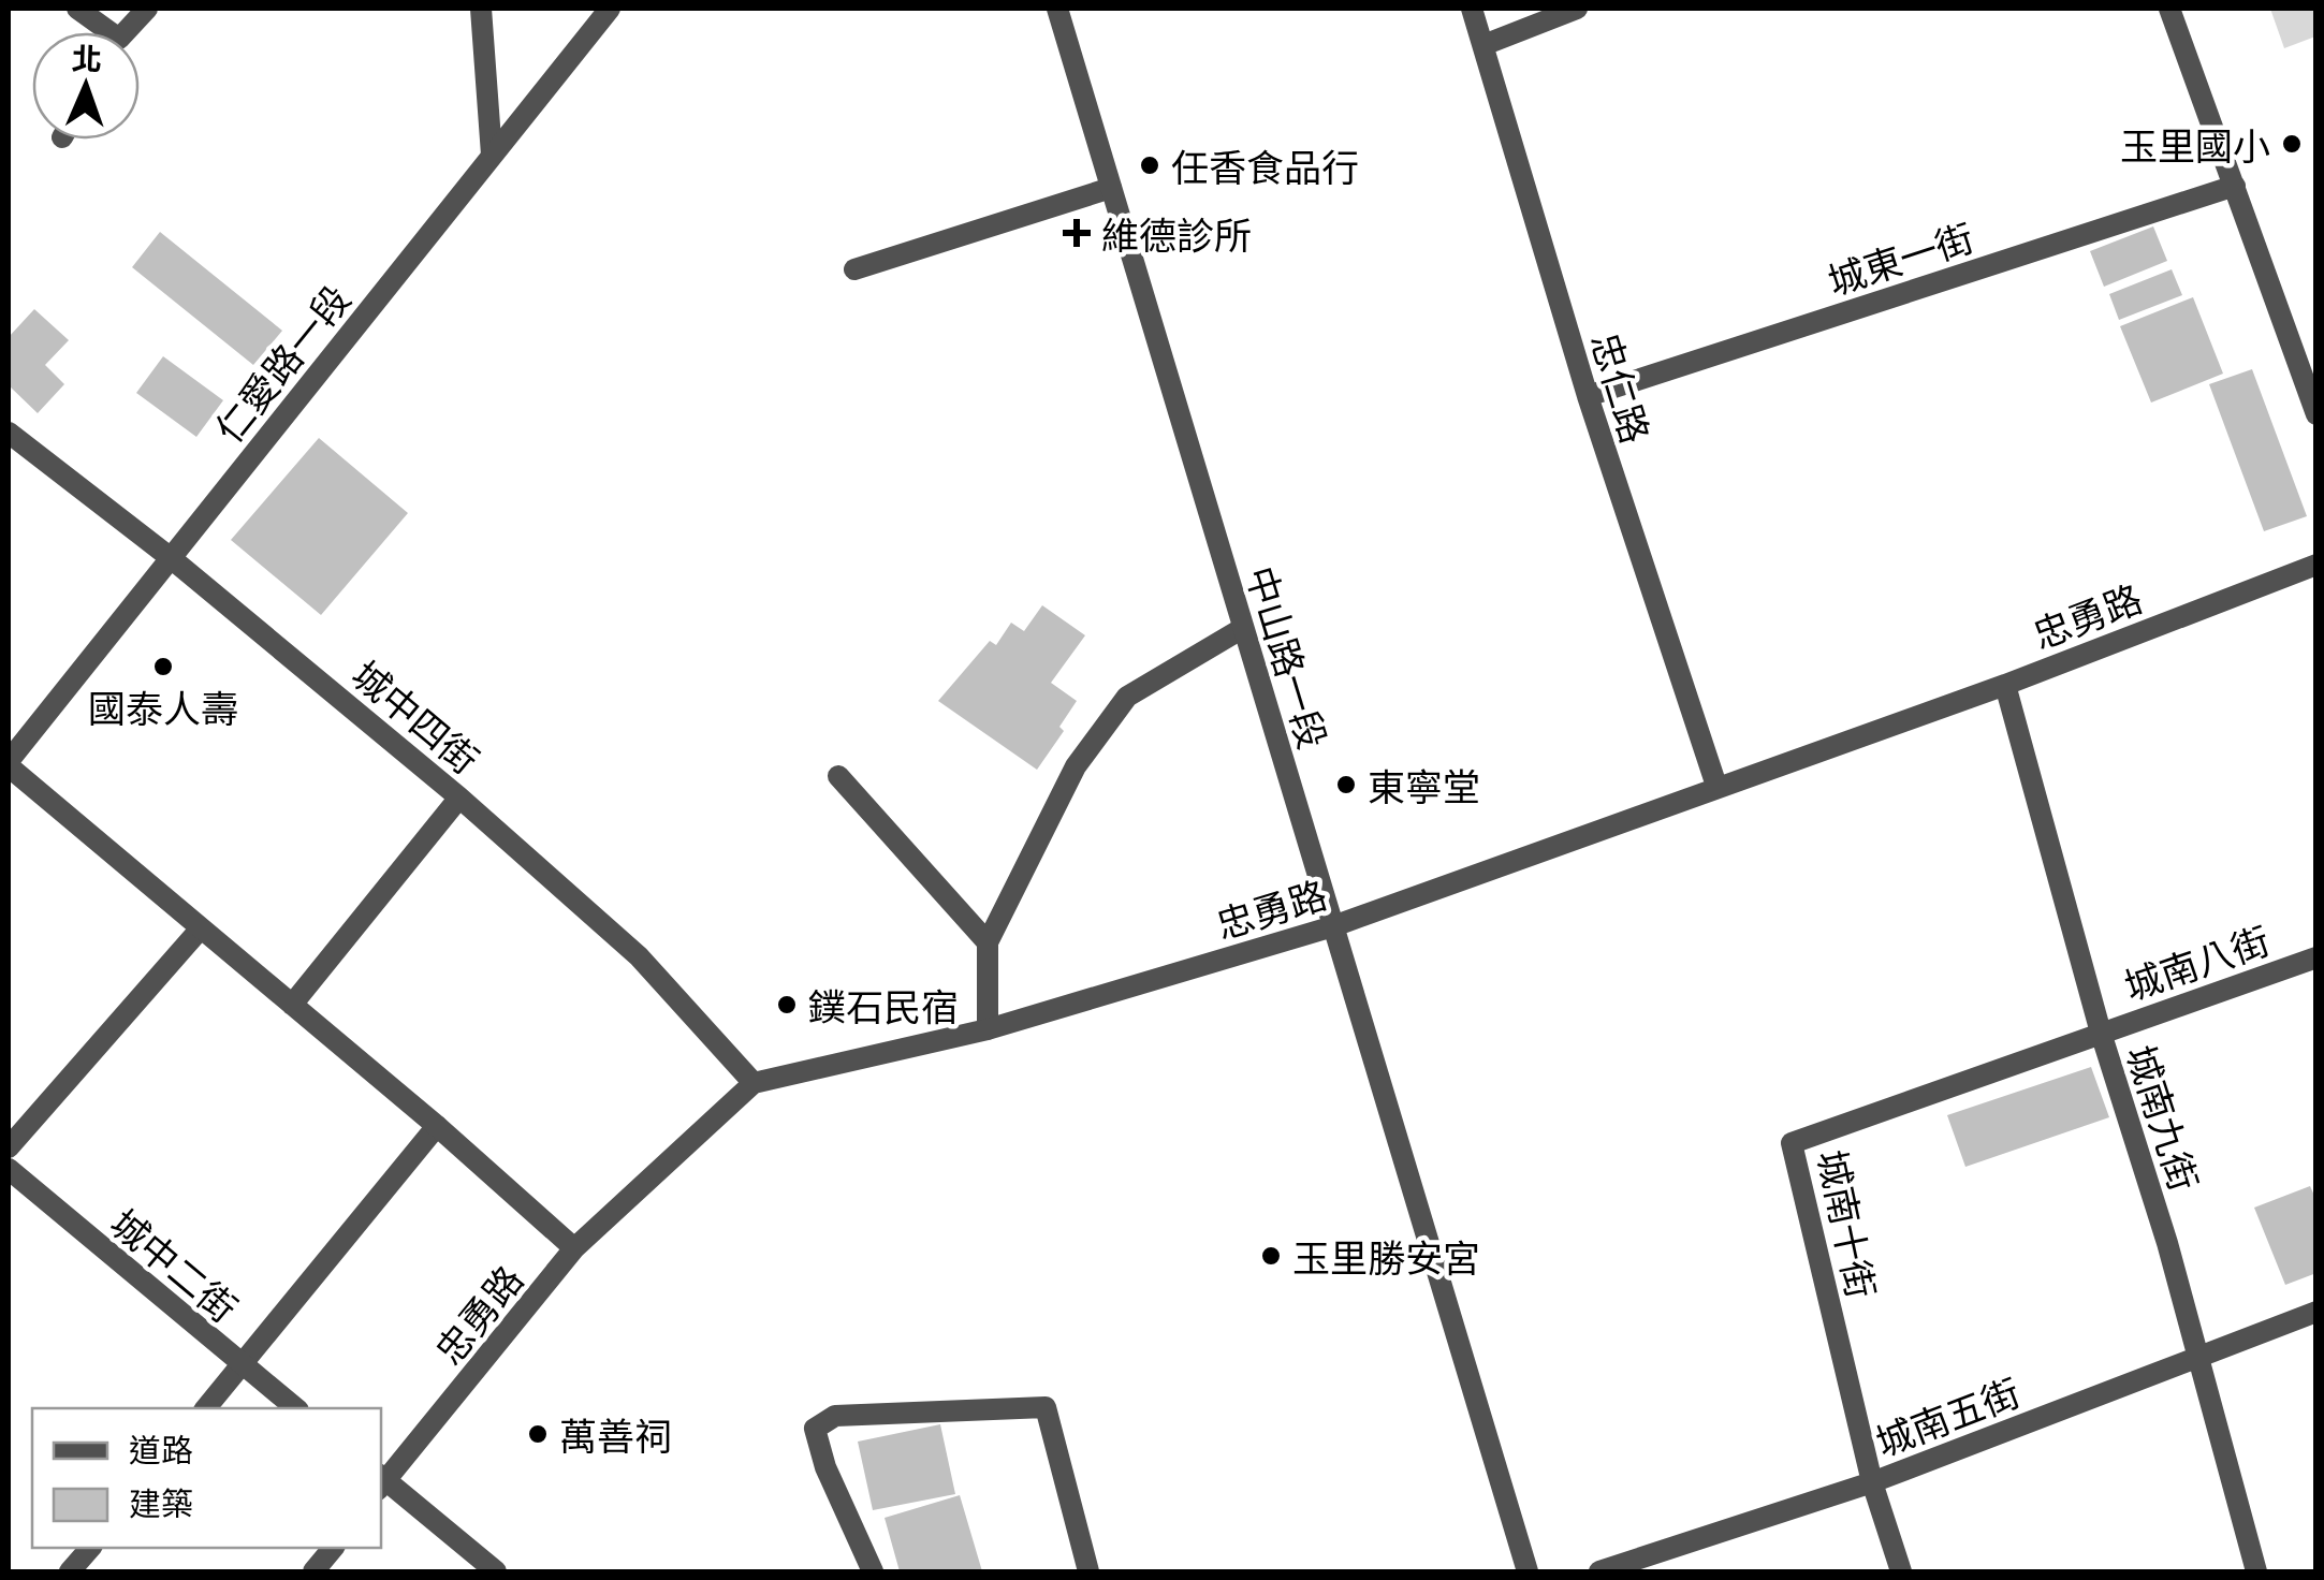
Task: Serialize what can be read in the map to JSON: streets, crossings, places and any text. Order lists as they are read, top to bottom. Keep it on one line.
{"streets":{"street":["城東一街","仁愛路一段","忠仁路","忠勇路","中山路一段","城中四街","城南八街","城南九街","城南十街","城中二街","城南五街"]},"crossings":[["城東一街","忠仁路"],["仁愛路一段","城中四街"],["忠仁路","忠勇路"],["忠勇路","中山路一段"],["忠勇路","城中四街"],["忠勇路","城南九街"],["城南八街","城南九街"],["城南八街","城南十街"],["城南九街","城南十街"],["城南九街","城南五街"],["城南十街","城南五街"]],"places":{"other":["玉里國小","任香食品行","國泰人壽","東寧堂","鏷石民宿","玉里勝安宮","萬善祠"],"health":["維德診所"]},"legend":["道路","建築"],"north":"top"}
